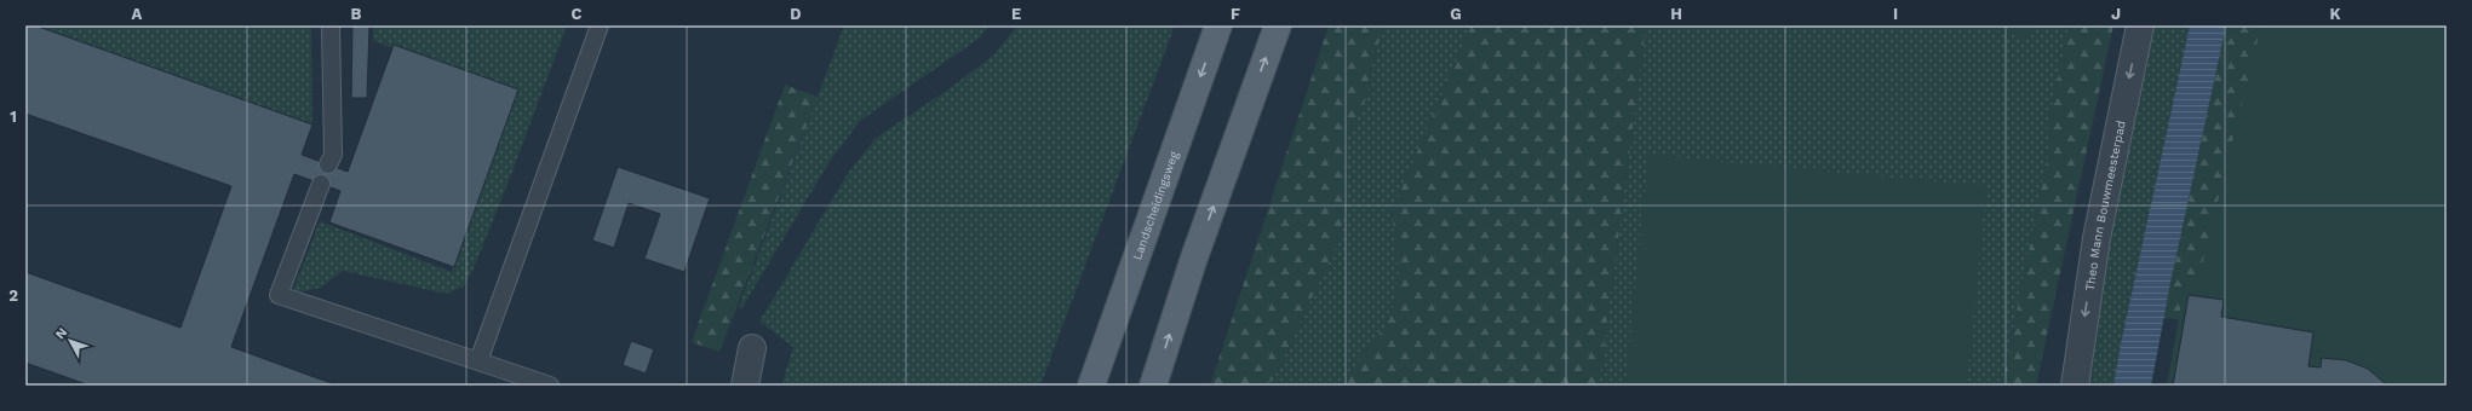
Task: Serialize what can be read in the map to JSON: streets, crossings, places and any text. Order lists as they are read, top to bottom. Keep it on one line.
{"streets":{"main road":["Landscheidingsweg"],"street":["Theo Mann Bouwmeesterpad"]},"one_way":["Theo Mann Bouwmeesterpad"],"north":"top left","grid":{"columns":["A","B","C","D","E","F","G","H","I","J","K"],"rows":["1","2"]}}
